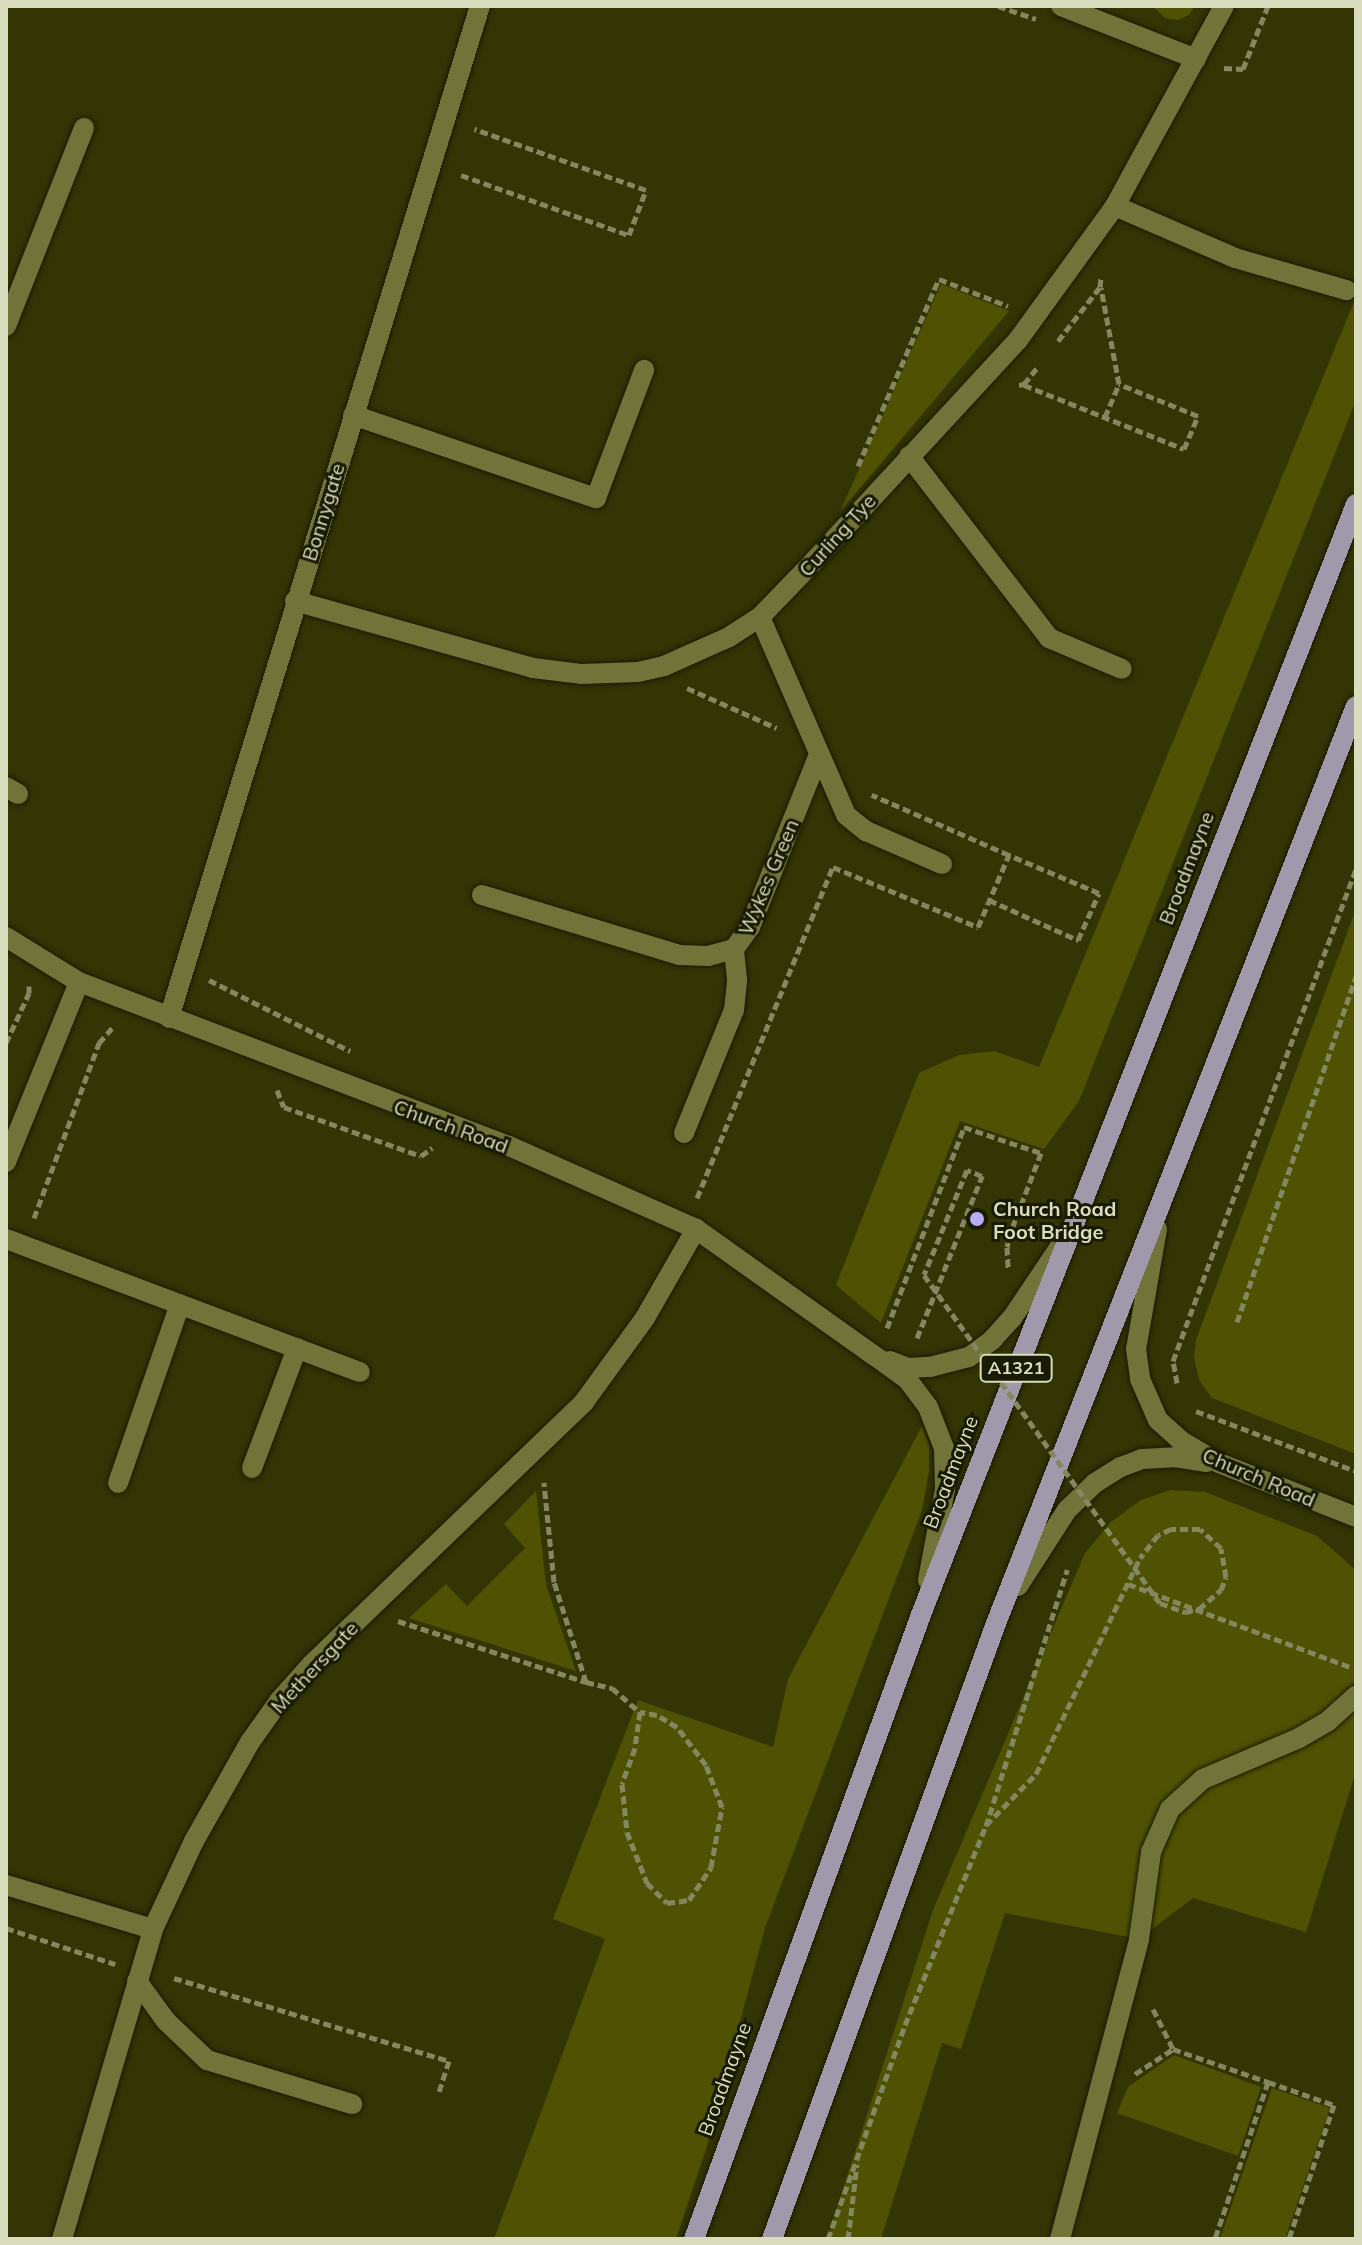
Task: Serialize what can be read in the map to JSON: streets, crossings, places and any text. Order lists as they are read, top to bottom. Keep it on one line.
{"streets":{"main road":["Broadmayne","A1321"],"street":["Bonnygate","Curling Tye","Wykes Green","Church Road","Methersgate"]},"crossings":[["Bonnygate","Curling Tye"],["Bonnygate","Church Road"],["Broadmayne","Church Road"],["Church Road","Methersgate"]],"places":["Church Road Foot Bridge"]}
